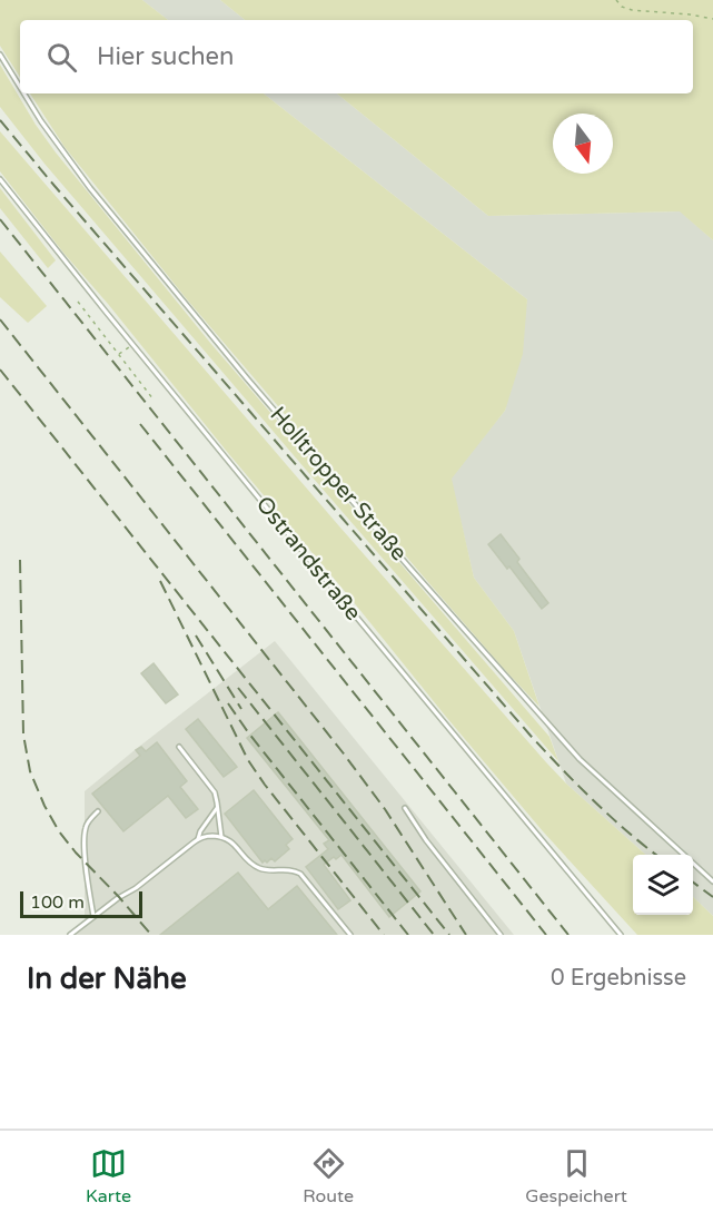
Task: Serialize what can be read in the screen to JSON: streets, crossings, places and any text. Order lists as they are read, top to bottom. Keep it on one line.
{"streets":{"lane":["Holltropper Straße","Ostrandstraße"]},"scale_bar":"100 m","north":"bottom","page":{"search":"Hier suchen","scale":"100 m","heading":["In der Nähe","0 Ergebnisse"],"nav":["Karte","Route","Gespeichert"]}}
